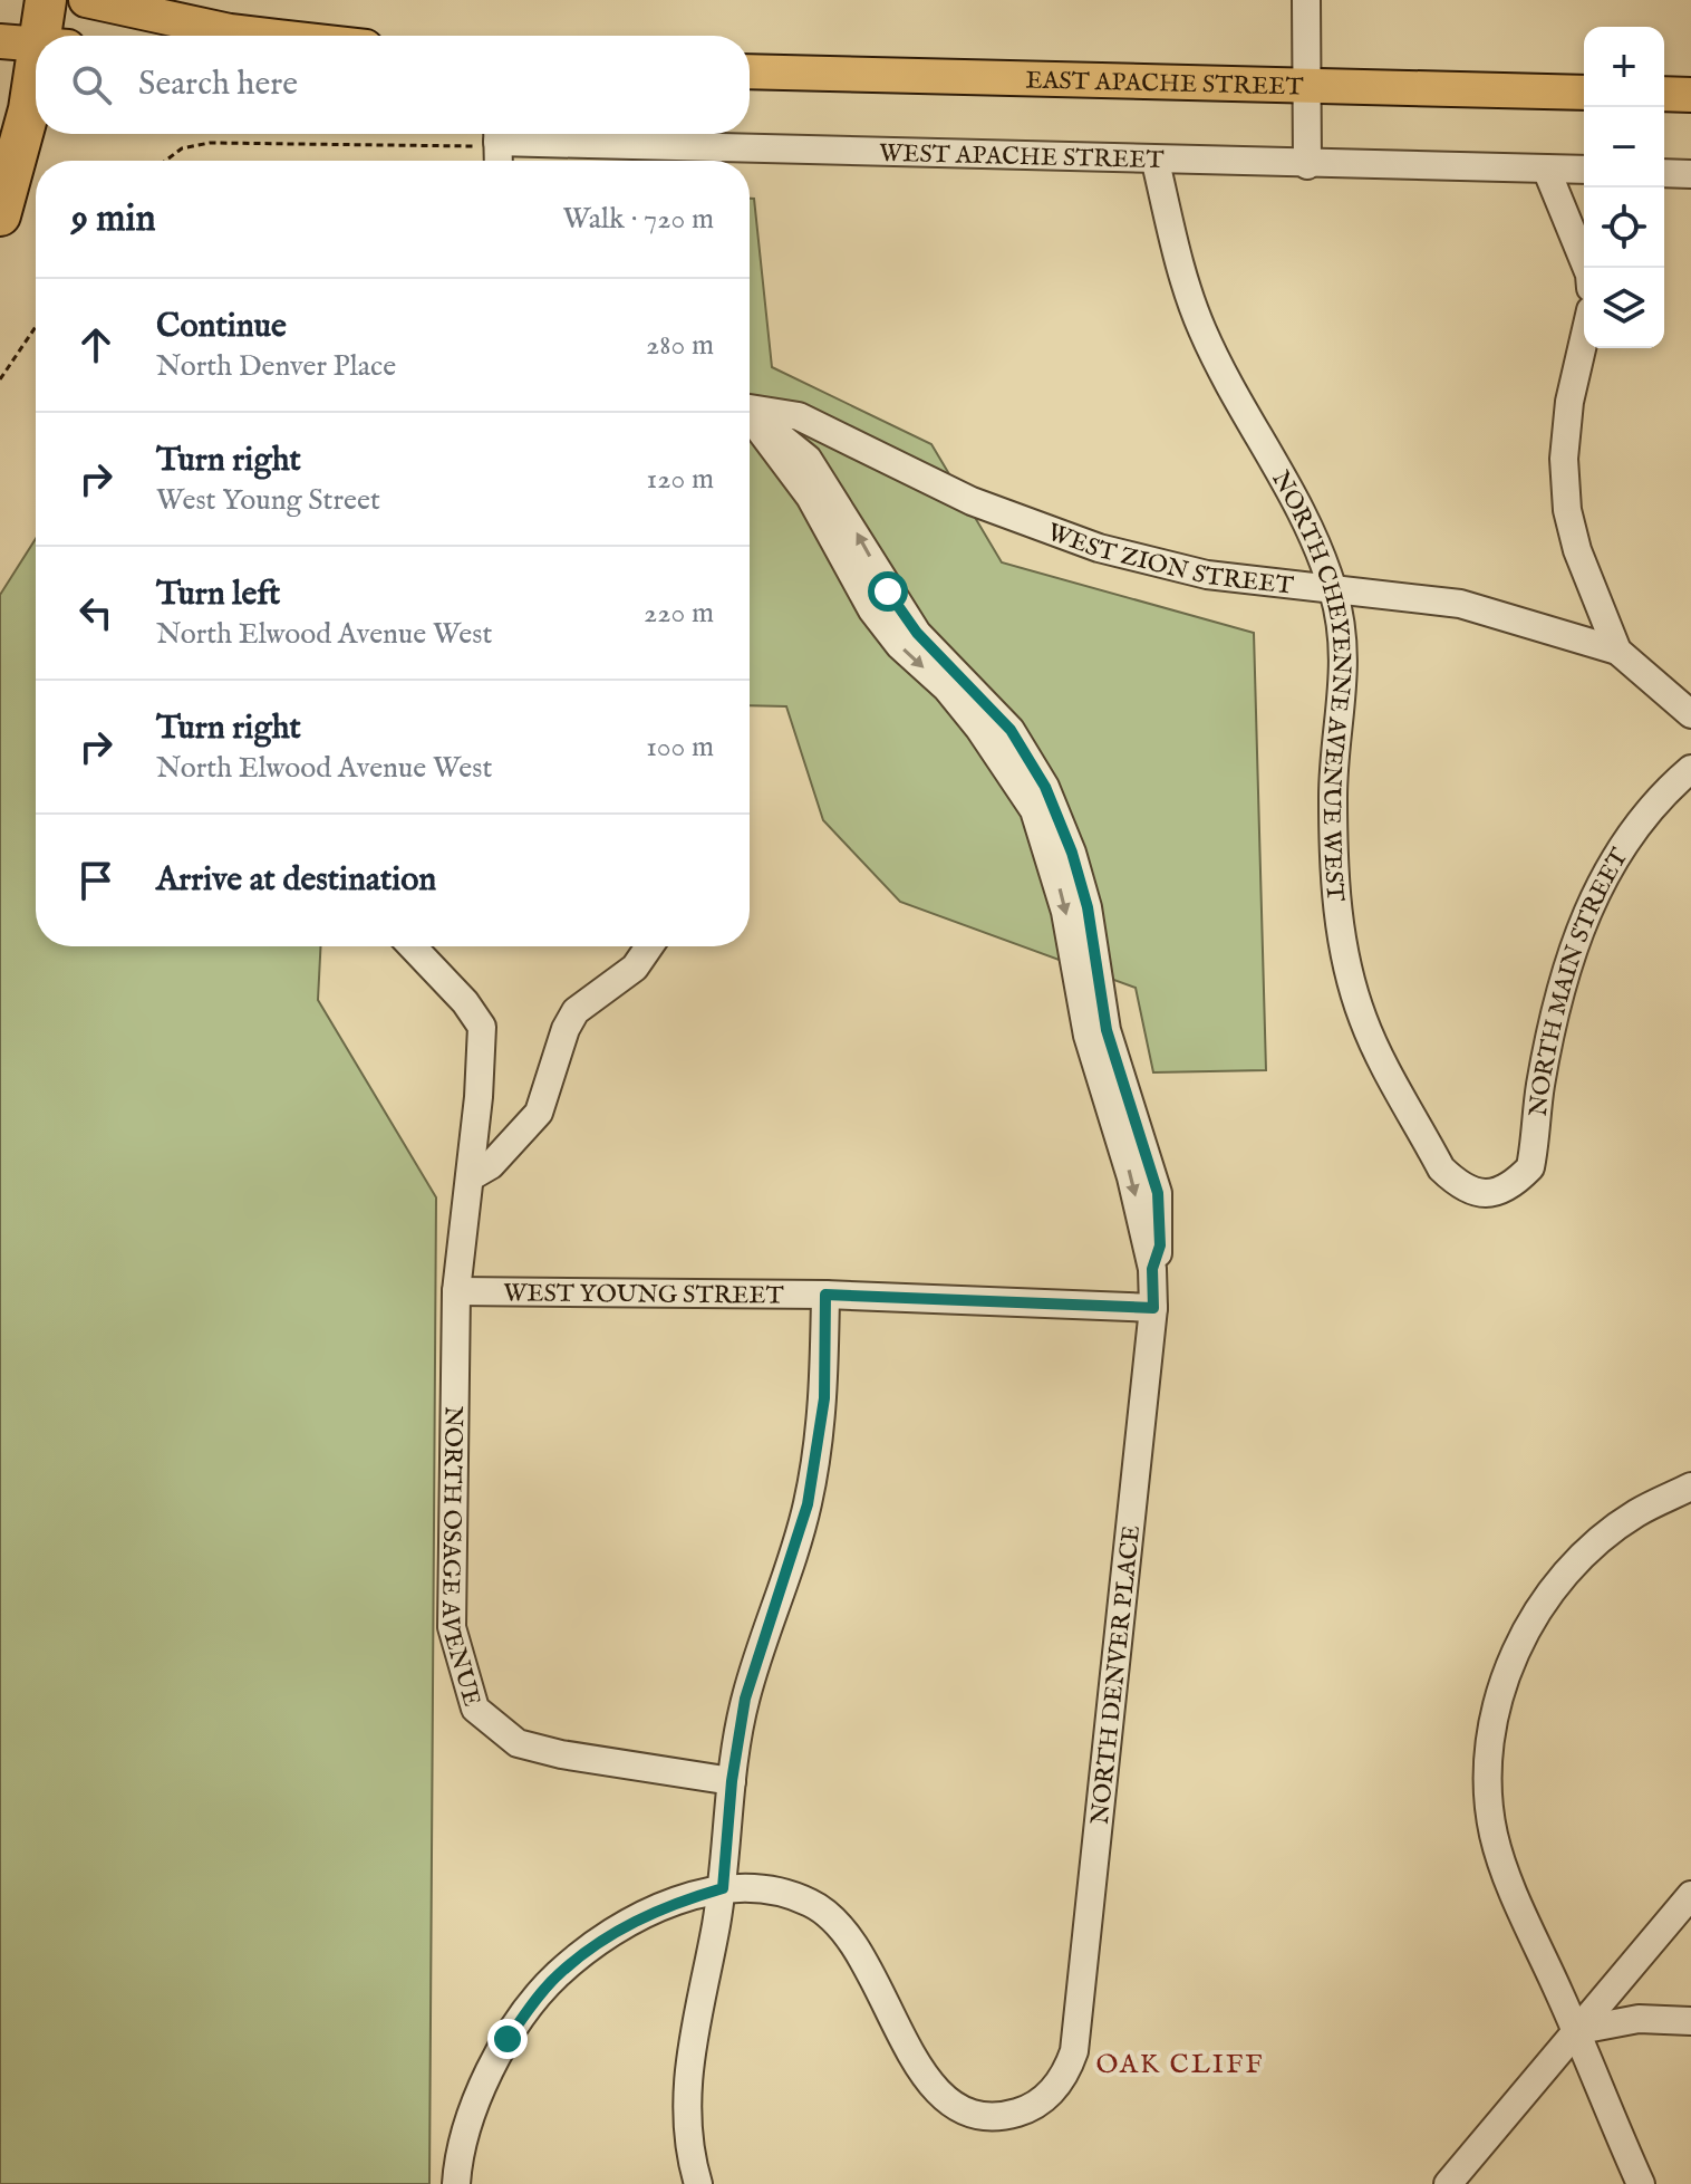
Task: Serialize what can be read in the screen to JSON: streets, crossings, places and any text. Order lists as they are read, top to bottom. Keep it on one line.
{"streets":{"main road":["EAST APACHE STREET"],"street":["WEST APACHE STREET","WEST ZION STREET","NORTH CHEYENNE AVENUE WEST","NORTH MAIN STREET","WEST YOUNG STREET","NORTH OSAGE AVENUE","NORTH DENVER PLACE"]},"crossings":[["WEST APACHE STREET","NORTH CHEYENNE AVENUE WEST"],["WEST ZION STREET","NORTH CHEYENNE AVENUE WEST"],["NORTH CHEYENNE AVENUE WEST","NORTH MAIN STREET"],["WEST YOUNG STREET","NORTH OSAGE AVENUE"],["WEST YOUNG STREET","NORTH DENVER PLACE"]],"districts":["OAK CLIFF"],"page":{"map_buttons":["+","−"],"search":"Search here","heading":["9 min","Walk · 720 m"],"list":[["Continue","North Denver Place","280 m"],["Turn right","West Young Street","120 m"],["Turn left","North Elwood Avenue West","220 m"],["Turn right","North Elwood Avenue West","100 m"],"Arrive at destination"]}}
